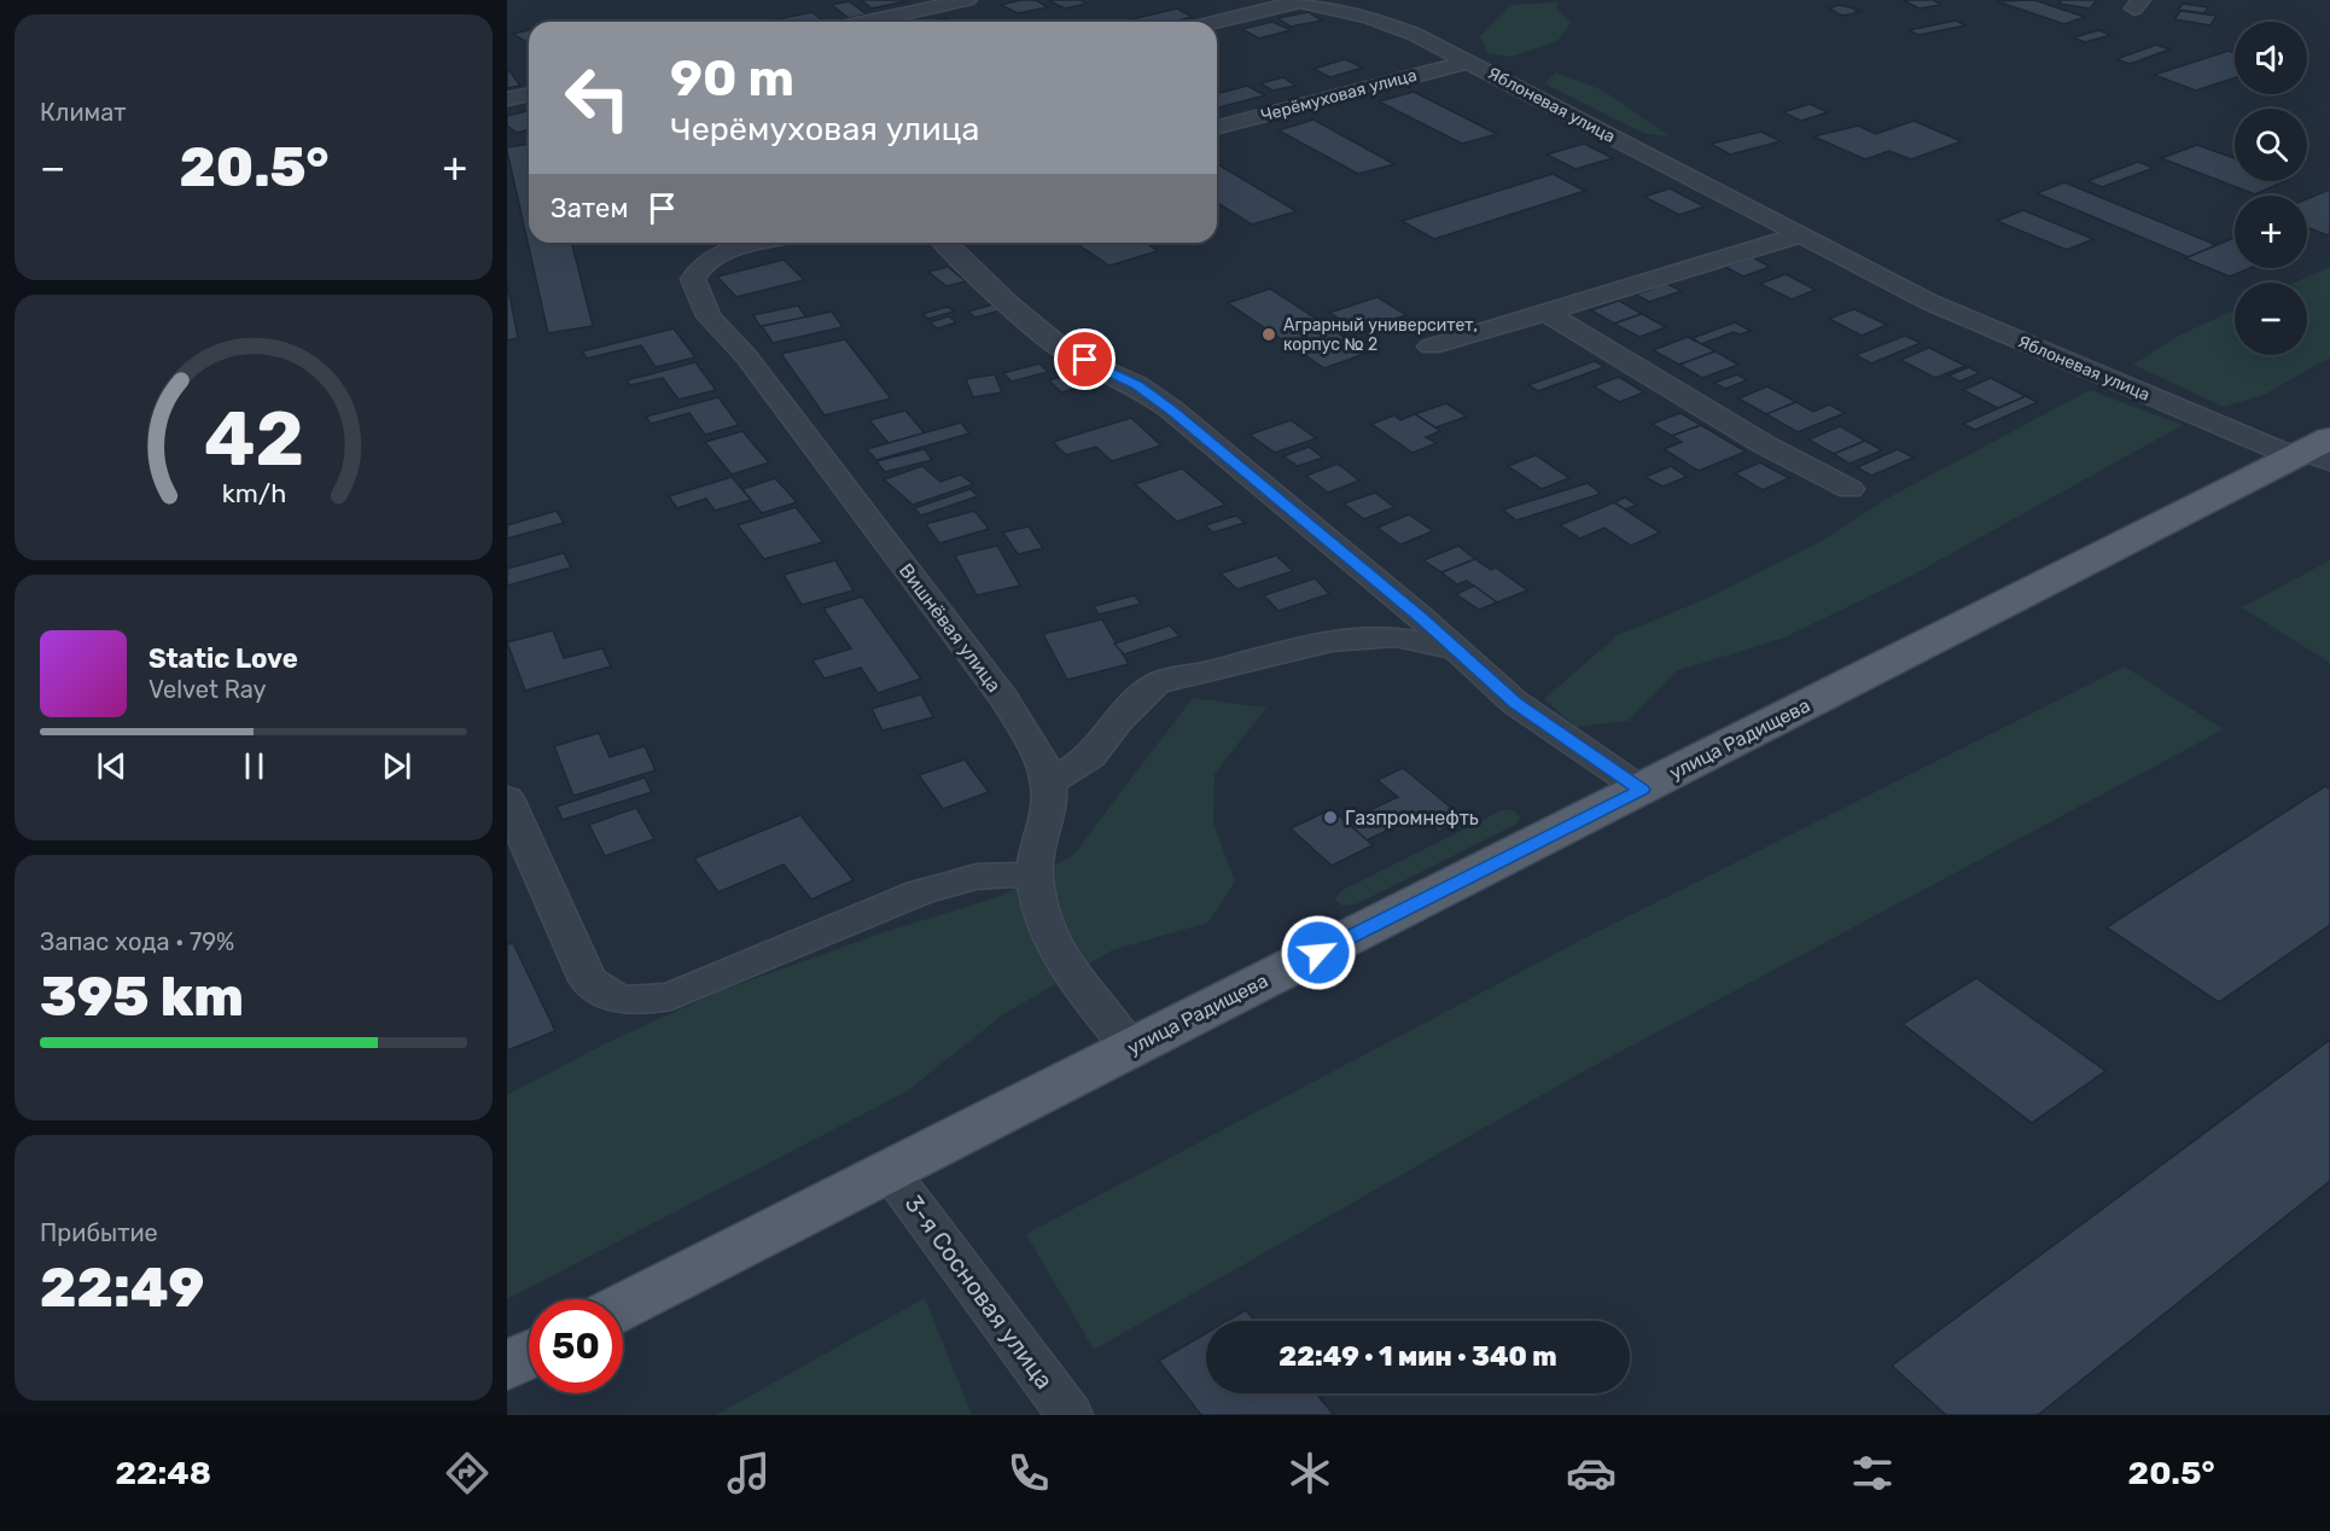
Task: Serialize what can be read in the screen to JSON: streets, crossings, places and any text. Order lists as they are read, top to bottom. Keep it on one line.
{"streets":{"main road":["улица Радищева"],"street":["Черёмуховая улица","Яблоневая улица","Вишнёвая улица","3-я Сосновая улица"]},"crossings":[["Черёмуховая улица","Яблоневая улица"],["Яблоневая улица","улица Радищева"],["Вишнёвая улица","улица Радищева"],["улица Радищева","3-я Сосновая улица"]],"places":["Аграрный университет, корпус № 2","Газпромнефть"],"page":{"tile":["Климат",["Запас хода · 79%","395 km"],["Прибытие","22:49"]],"map_buttons":["+","−"],"turn":["90 m","Черёмуховая улица"],"heat":["−","20.5°","+"],"then":"Затем","song":["Static Love","Velvet Ray"],"limit":"50","trip":"22:49 · 1 мин · 340 m","tabs":["22:48","20.5°"],"gauge":["42","km/h"]}}
